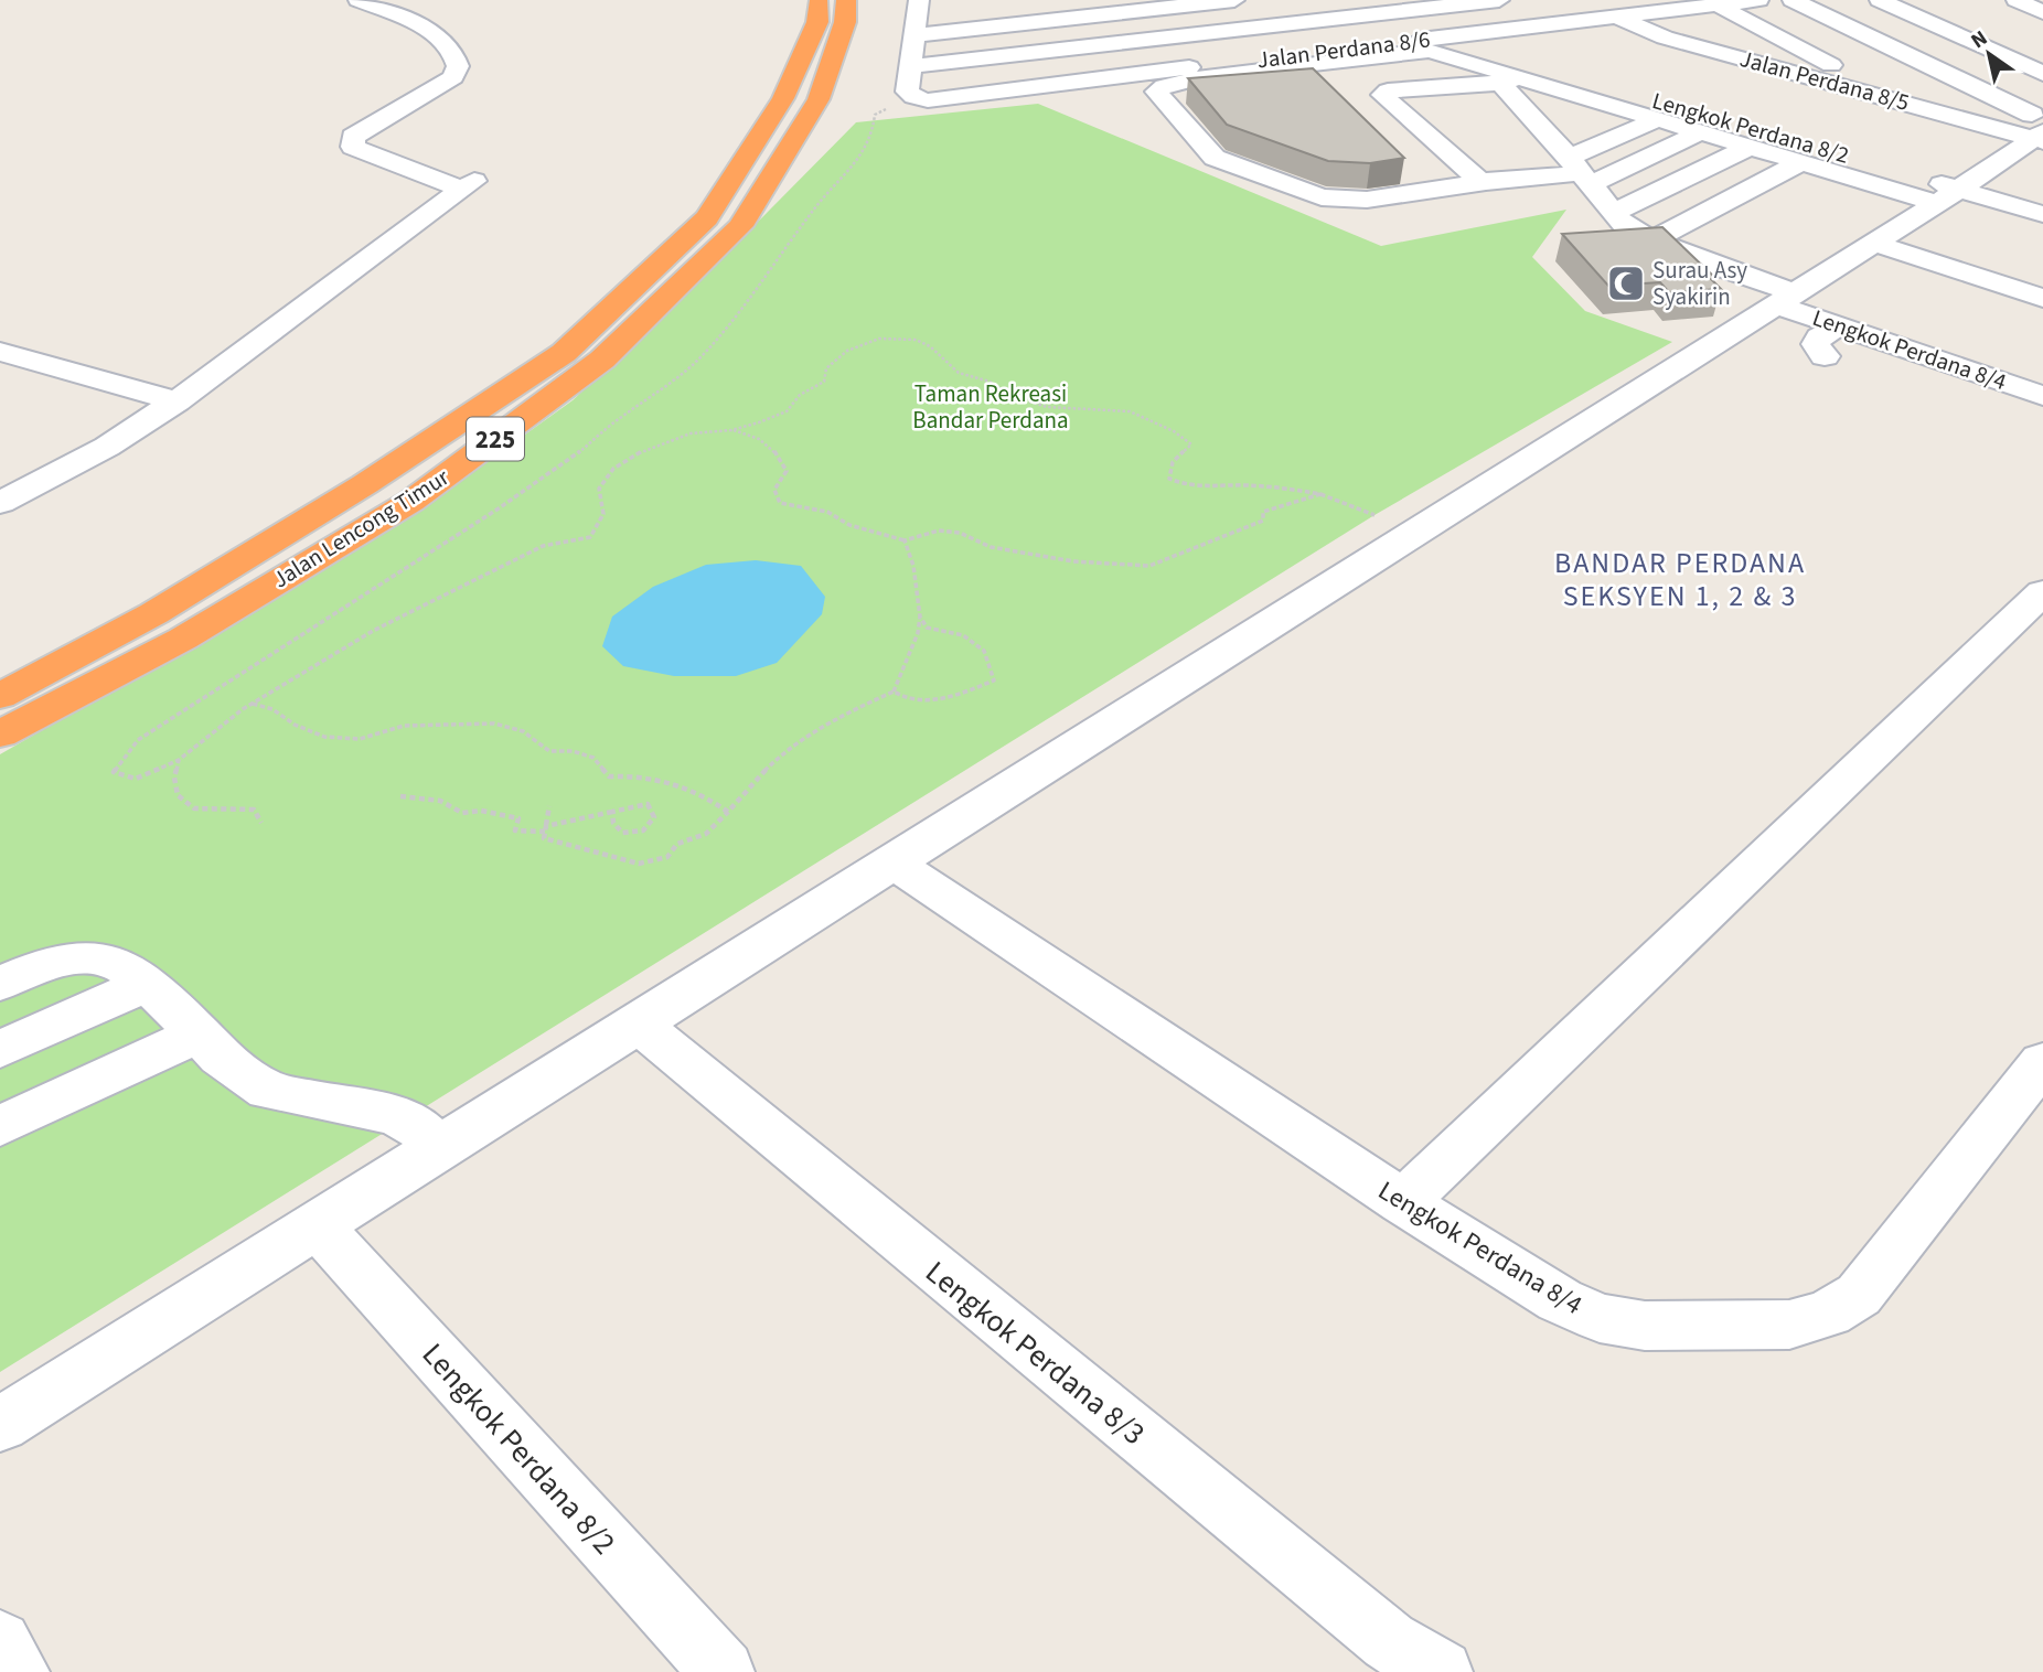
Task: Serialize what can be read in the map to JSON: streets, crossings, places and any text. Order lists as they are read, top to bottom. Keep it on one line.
{"streets":{"highway":["225","Jalan Lencong Timur"],"street":["Jalan Perdana 8/6","Jalan Perdana 8/5","Lengkok Perdana 8/2","Lengkok Perdana 8/4","Lengkok Perdana 8/3"]},"crossings":[["Jalan Perdana 8/6","Jalan Perdana 8/5"],["Jalan Perdana 8/6","Lengkok Perdana 8/2"]],"districts":["BANDAR PERDANA SEKSYEN 1, 2 & 3"],"parks":["Taman Rekreasi Bandar Perdana"],"places":{"mosque":["Surau Asy Syakirin"]},"north":"top left"}
